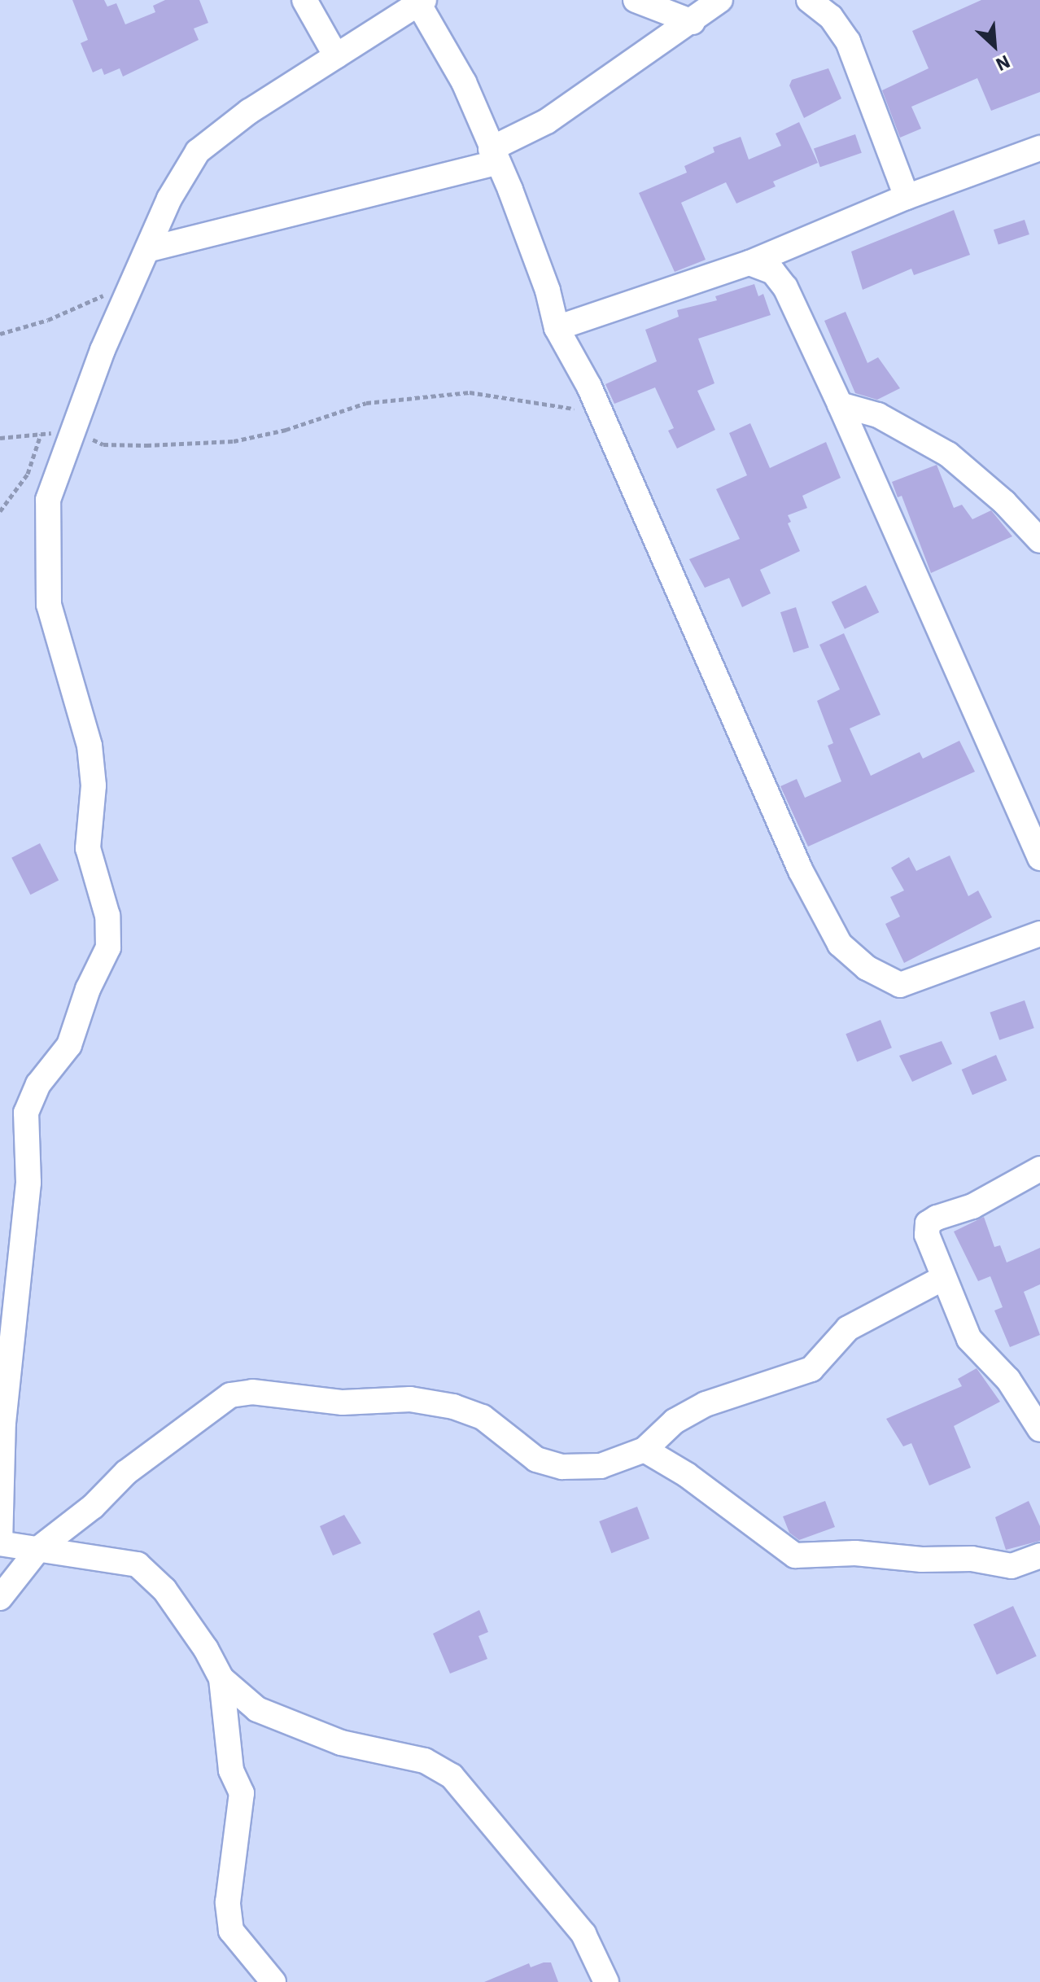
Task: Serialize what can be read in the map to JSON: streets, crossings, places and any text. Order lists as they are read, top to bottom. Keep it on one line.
{"north":"bottom right"}
